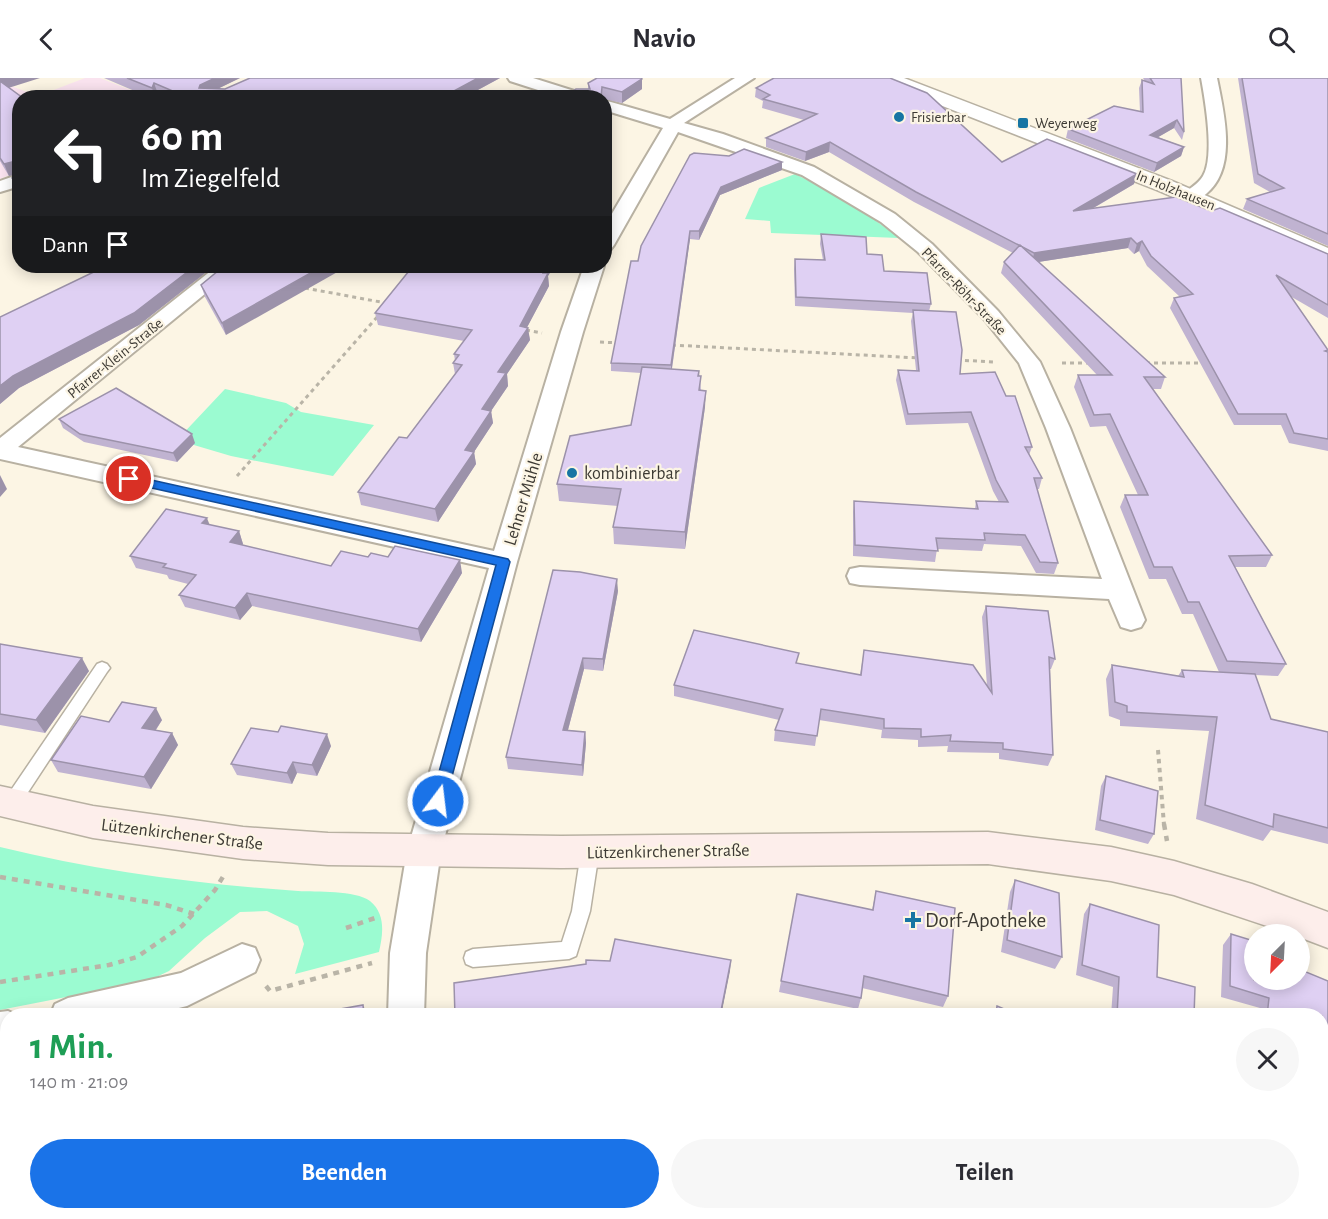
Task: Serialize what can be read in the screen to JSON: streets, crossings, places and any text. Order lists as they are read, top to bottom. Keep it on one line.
{"streets":{"main road":["Lützenkirchener Straße"],"street":["In Holzhausen","Pfarrer-Röhr-Straße","Pfarrer-Klein-Straße","Lehner Mühle"]},"crossings":[["Lehner Mühle","Lützenkirchener Straße"]],"places":{"other":["Frisierbar","kombinierbar"],"transit":["Weyerweg"],"health":["Dorf-Apotheke"]},"north":"bottom left","page":{"header":"Navio","turn":["60 m","Im Ziegelfeld"],"then":"Dann","heading":["1 Min.","140 m · 21:09"],"buttons":["Beenden","Teilen"]}}
